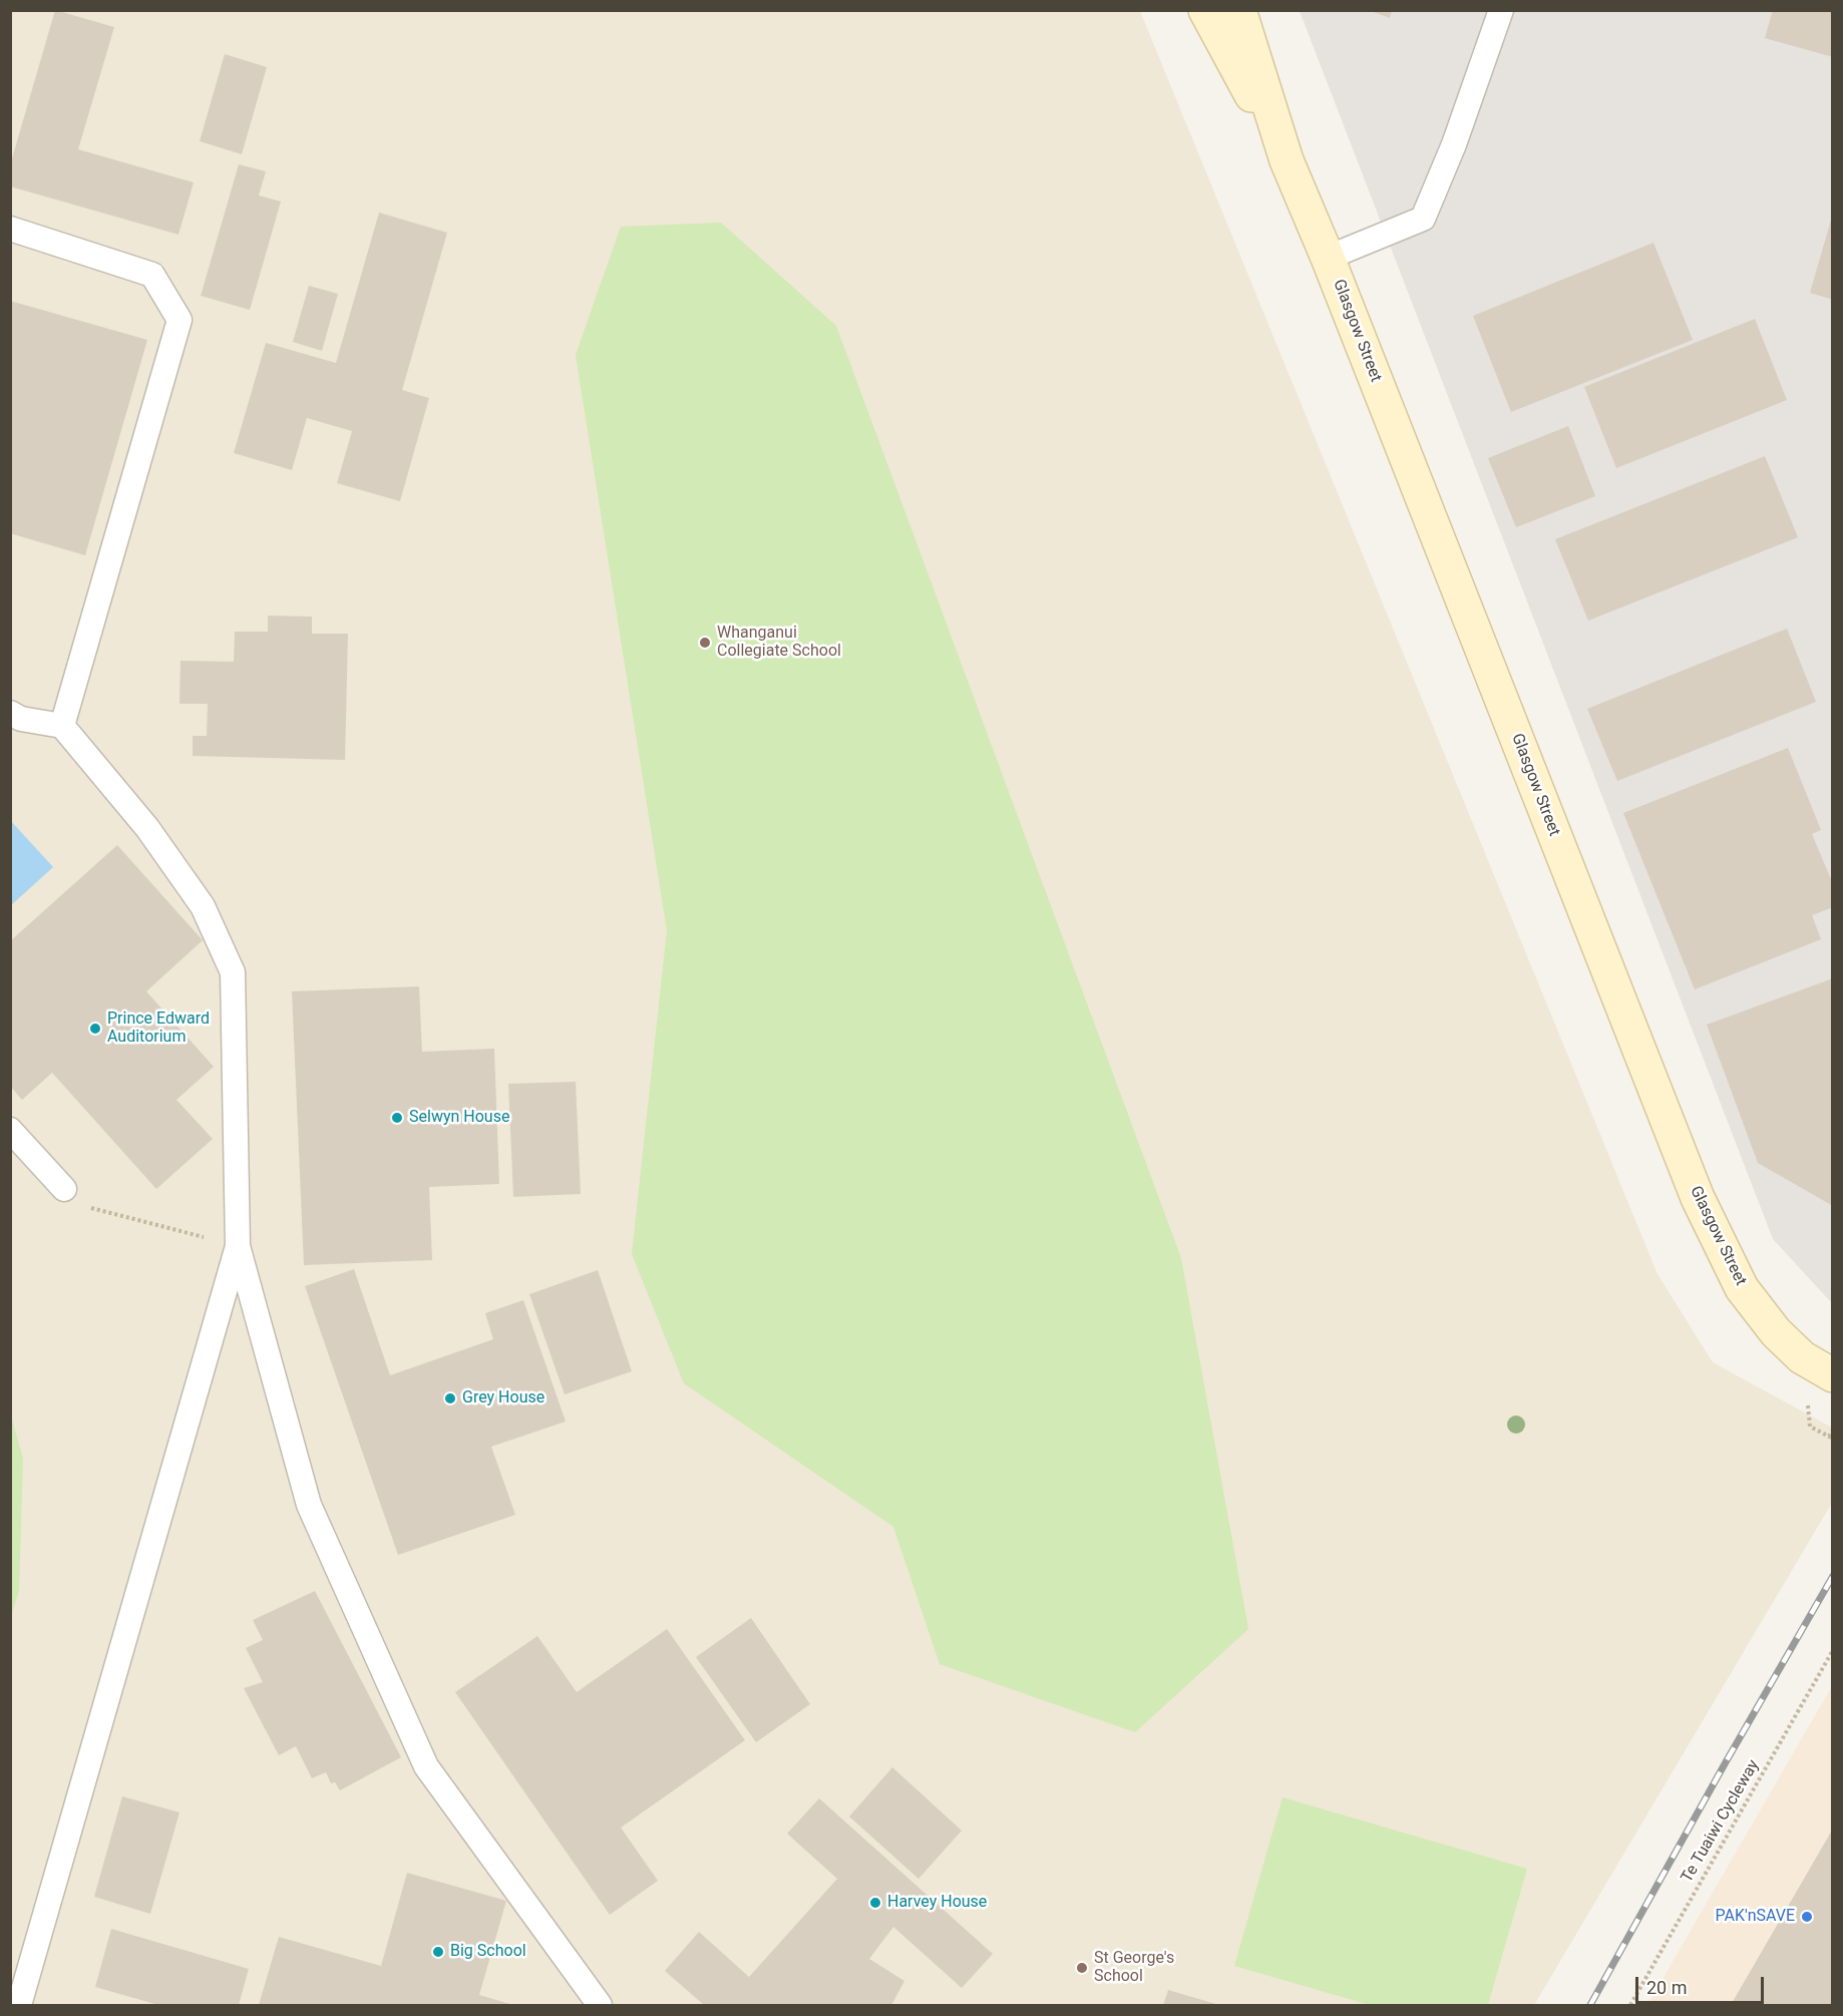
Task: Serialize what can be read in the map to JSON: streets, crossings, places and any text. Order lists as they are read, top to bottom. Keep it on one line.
{"streets":{"main road":["Glasgow Street"],"path":["Te Tuaiwi Cycleway"]},"places":["Whanganui Collegiate School","Prince Edward Auditorium","Selwyn House","Grey House","Harvey House","PAK'nSAVE","Big School","St George's School"],"scale_bar":"20 m"}
